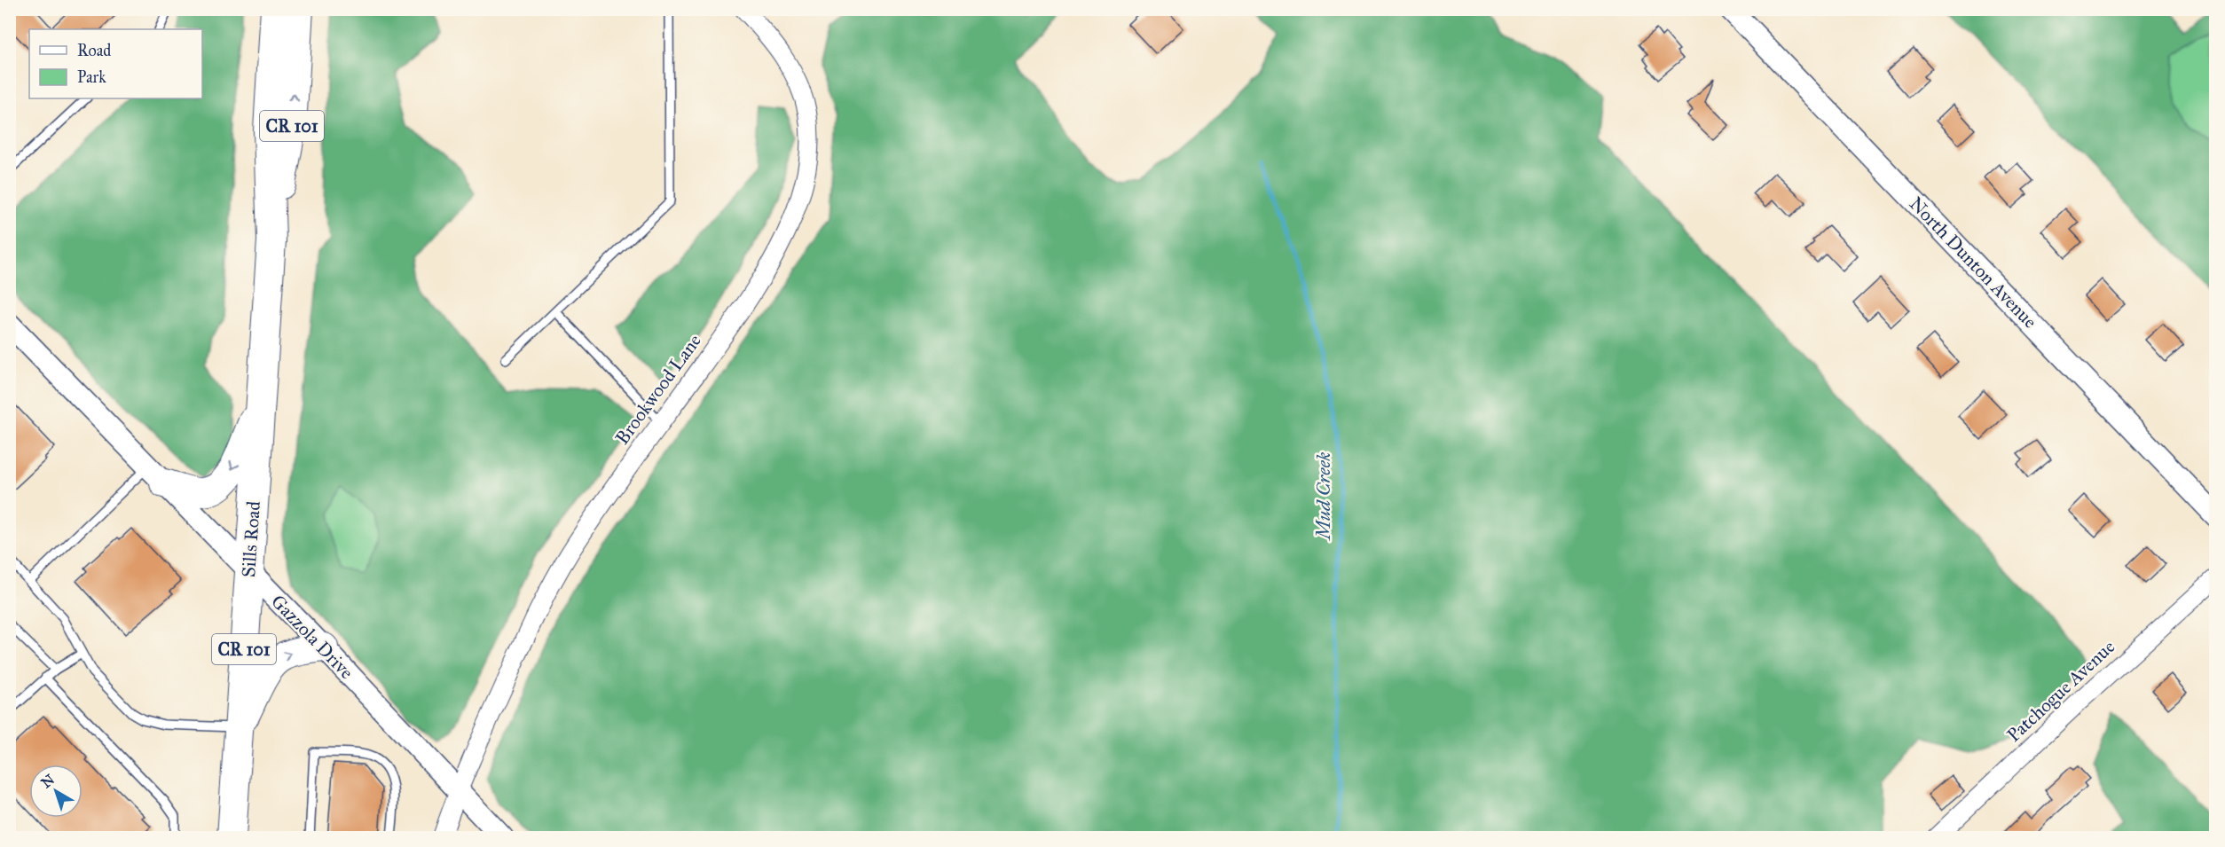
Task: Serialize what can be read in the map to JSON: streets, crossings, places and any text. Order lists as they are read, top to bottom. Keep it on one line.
{"streets":{"main road":["CR 101","Sills Road"],"street":["North Dunton Avenue","Brookwood Lane","Gazzola Drive","Patchogue Avenue"]},"crossings":[["Brookwood Lane","Gazzola Drive"],["Sills Road","Gazzola Drive"]],"water":["Mud Creek"],"legend":["Road","Park"],"north":"top left"}
